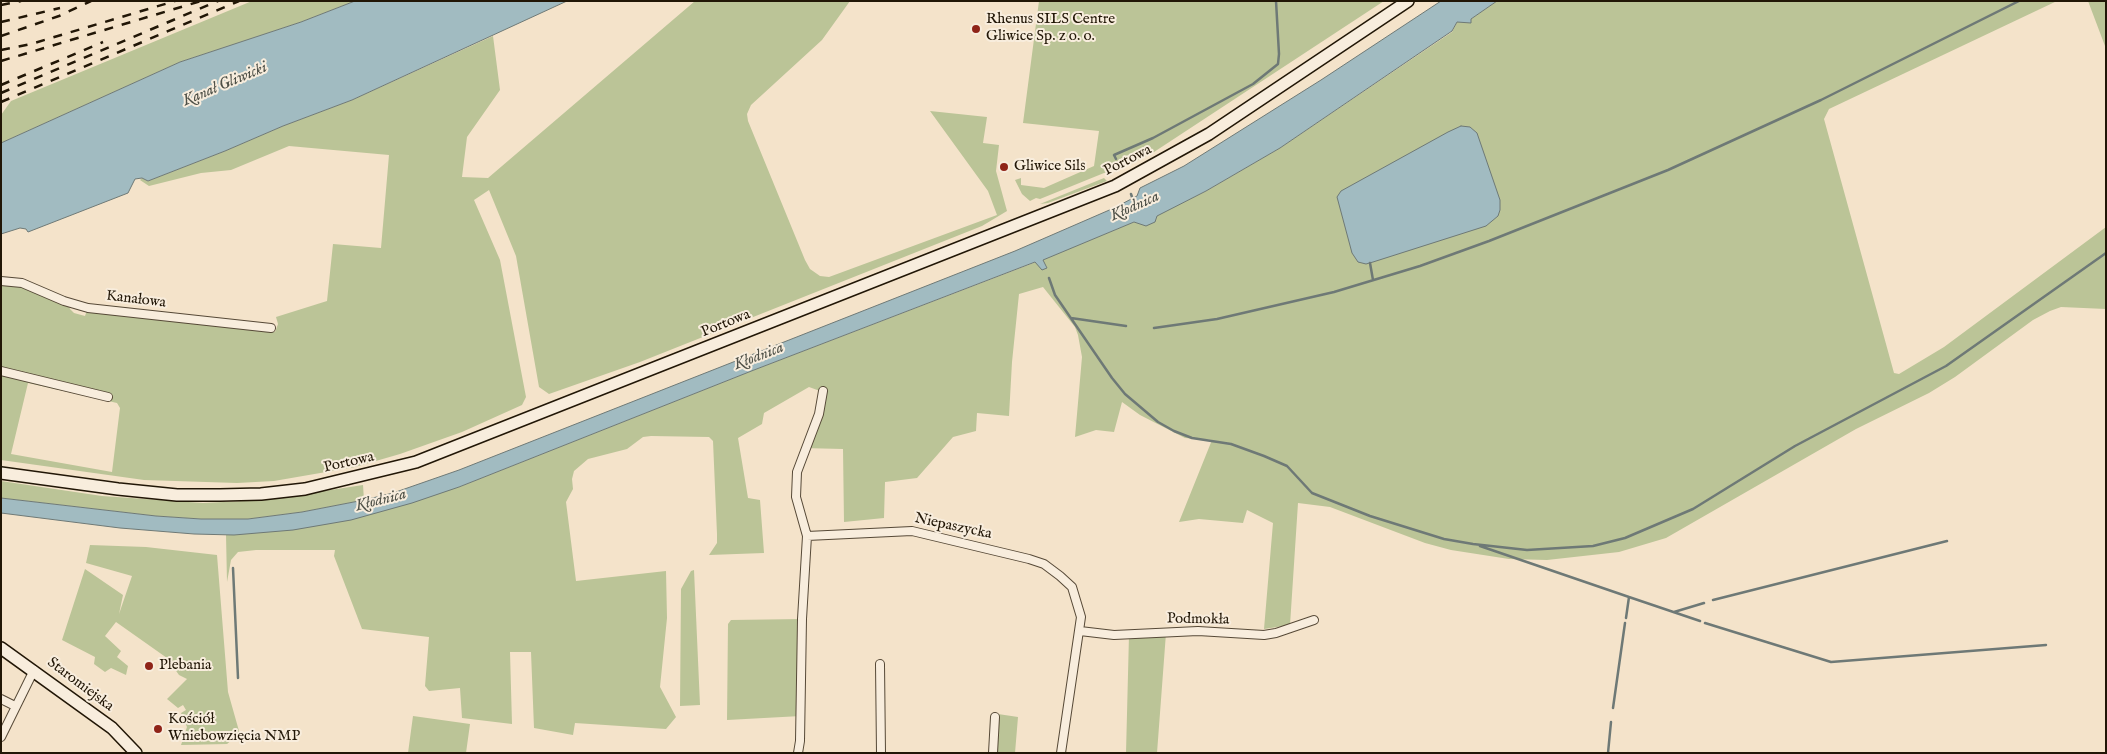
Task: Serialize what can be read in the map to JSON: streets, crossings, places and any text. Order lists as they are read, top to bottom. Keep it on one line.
{"streets":{"street":["Portowa","Kanałowa","Niepaszycka","Podmokła","Staromiejska"]},"crossings":[["Niepaszycka","Podmokła"]],"water":["Kanał Gliwicki","Kłodnica"],"places":["Rhenus SILS Centre Gliwice Sp. z o. o.","Gliwice Sils","Plebania","Kościół Wniebowzięcia NMP"]}
